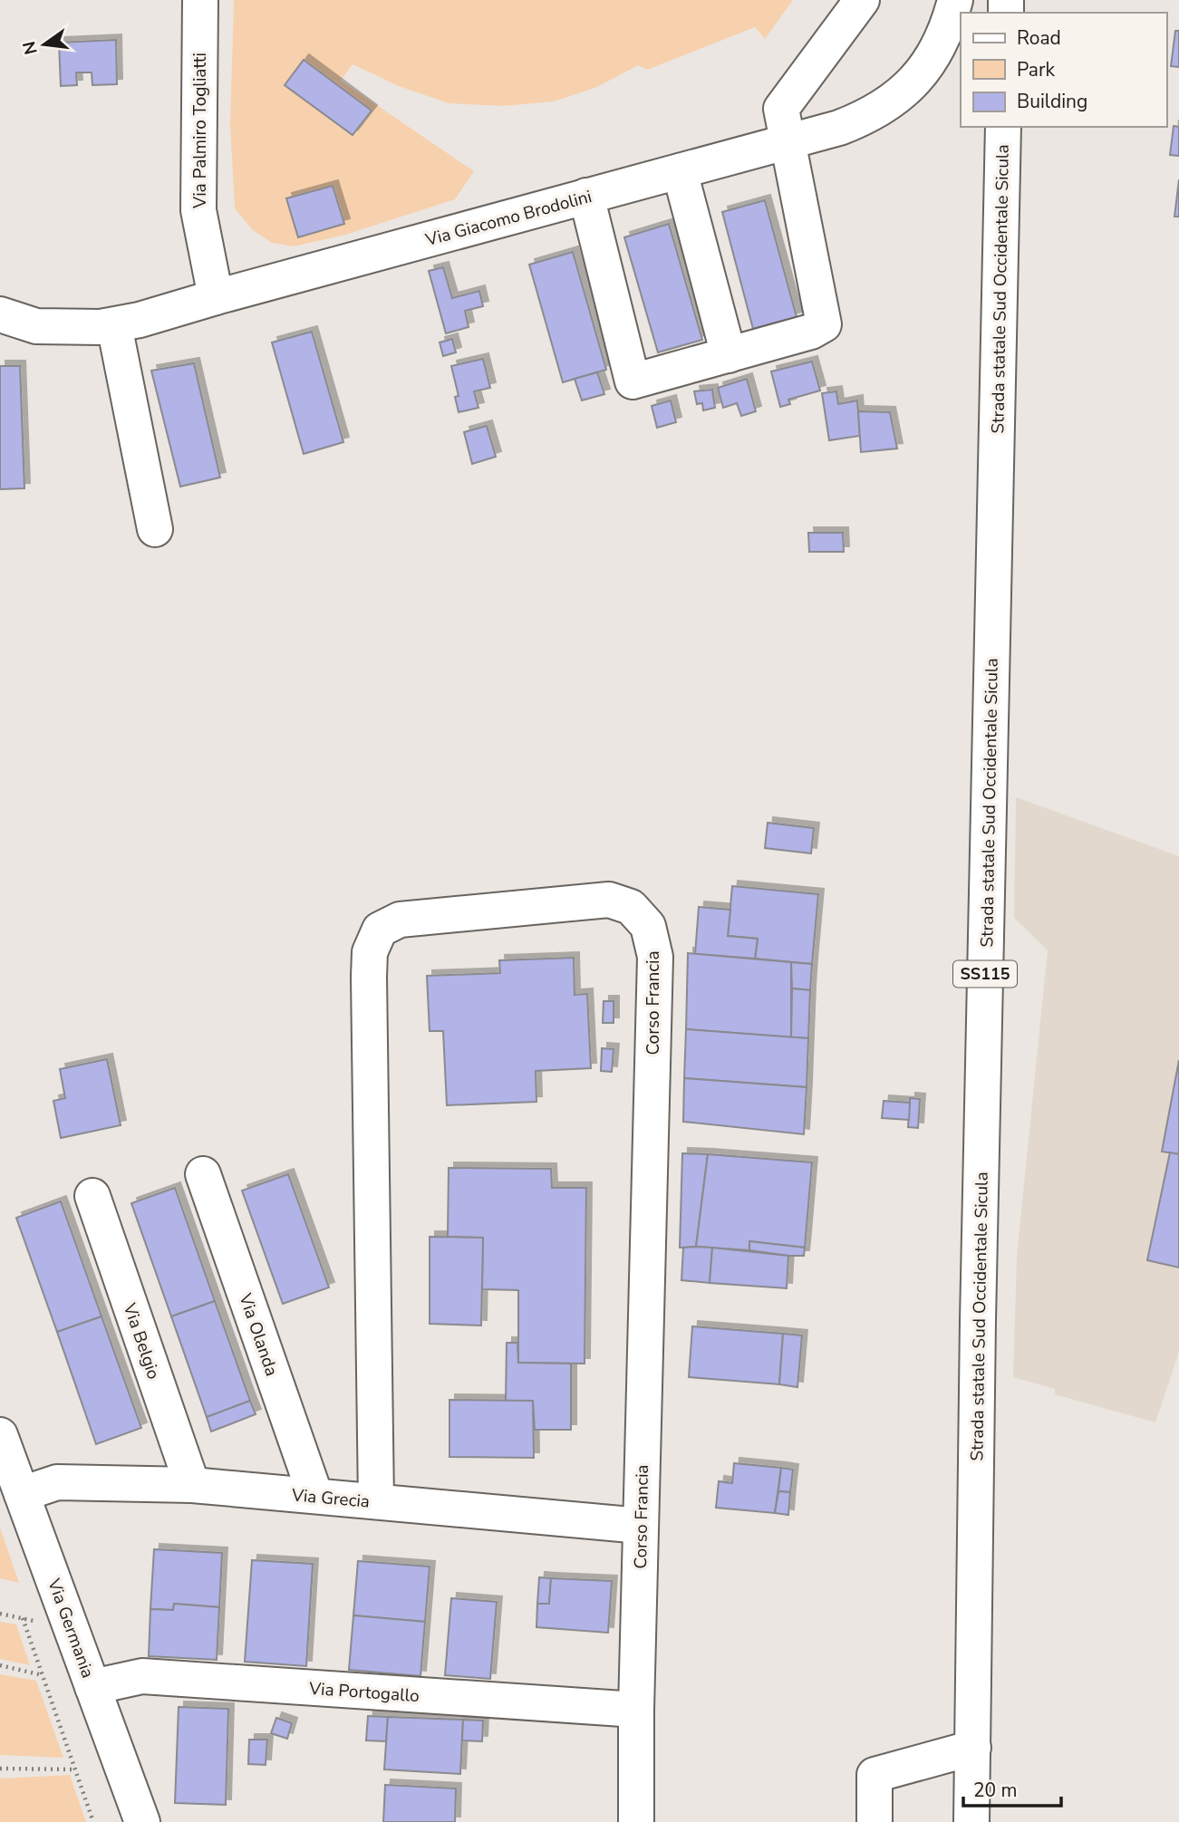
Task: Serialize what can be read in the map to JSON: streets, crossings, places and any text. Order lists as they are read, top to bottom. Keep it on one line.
{"streets":{"street":["Via Palmiro Togliatti","Via Giacomo Brodolini","Strada statale Sud Occidentale Sicula","SS115","Corso Francia","Via Olanda","Via Belgio","Via Grecia","Via Germania","Via Portogallo"]},"crossings":[["Via Palmiro Togliatti","Via Giacomo Brodolini"],["Corso Francia","Via Grecia"],["Corso Francia","Via Portogallo"],["Via Olanda","Via Grecia"],["Via Belgio","Via Grecia"],["Via Grecia","Via Germania"],["Via Germania","Via Portogallo"]],"legend":["Road","Park","Building"],"scale_bar":"20 m","north":"left"}
